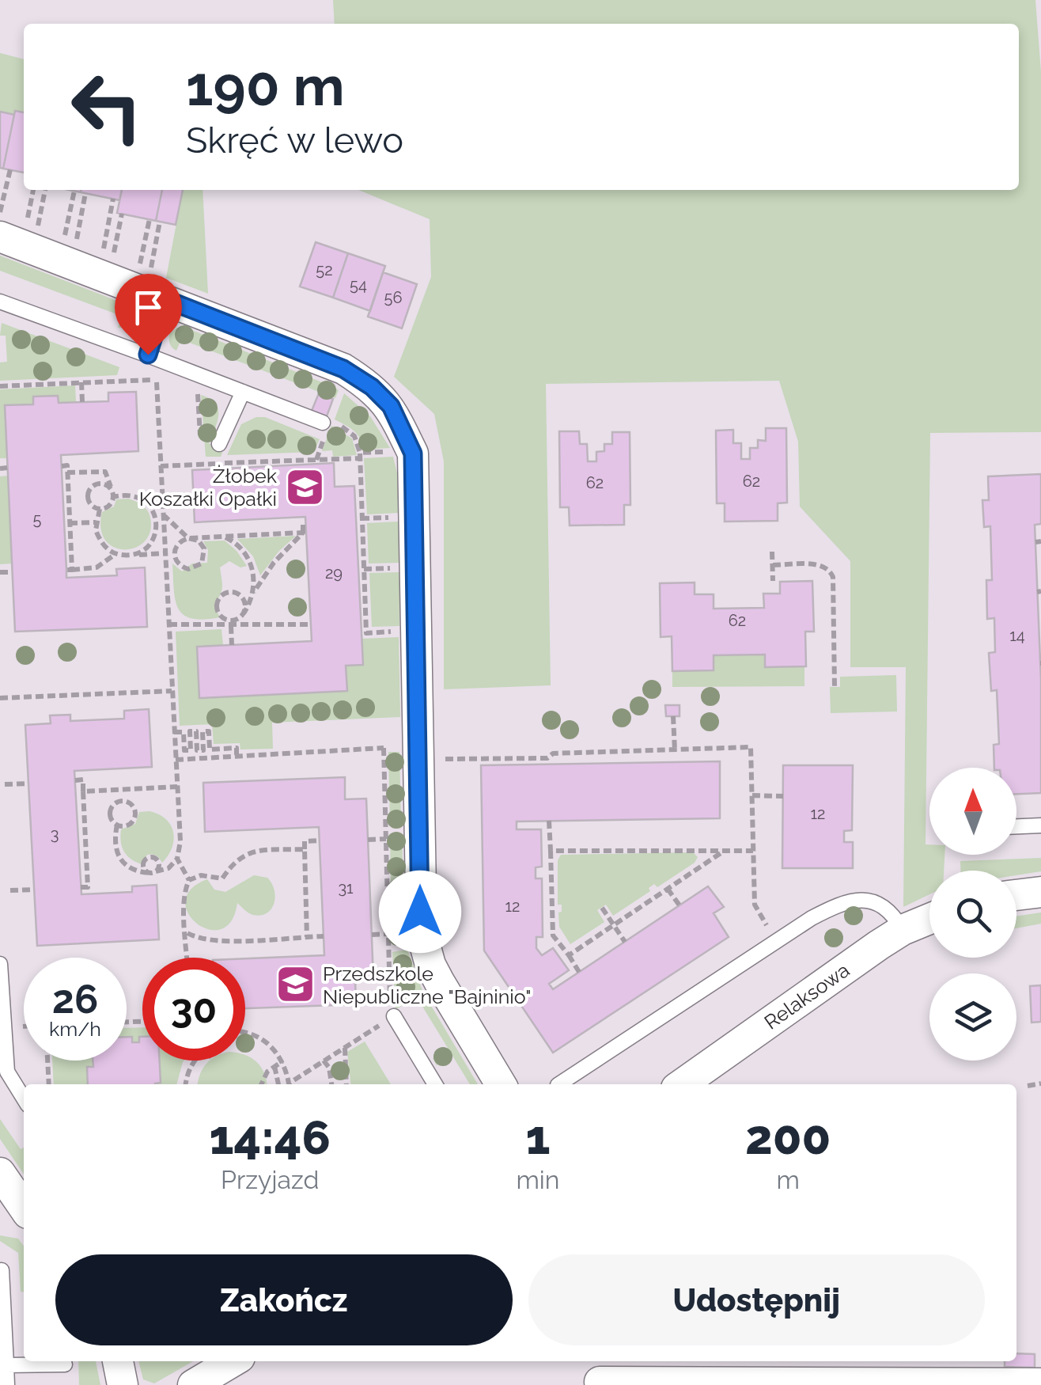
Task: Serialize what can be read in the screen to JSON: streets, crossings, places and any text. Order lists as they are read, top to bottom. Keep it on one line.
{"streets":{"street":["Relaksowa"]},"places":{"school or university":["Żłobek Koszałki Opałki","Przedszkole Niepubliczne \"Bajninio\""]},"house_numbers":["52","54","56","62","62","5","29","62","14","12","3","31","12"],"north":"top","page":{"turn":["190 m","Skręć w lewo"],"speed":"26 km/h","limit":"30","eta":["14:46","Przyjazd","1","min","200","m"],"buttons":["Zakończ","Udostępnij"]}}
